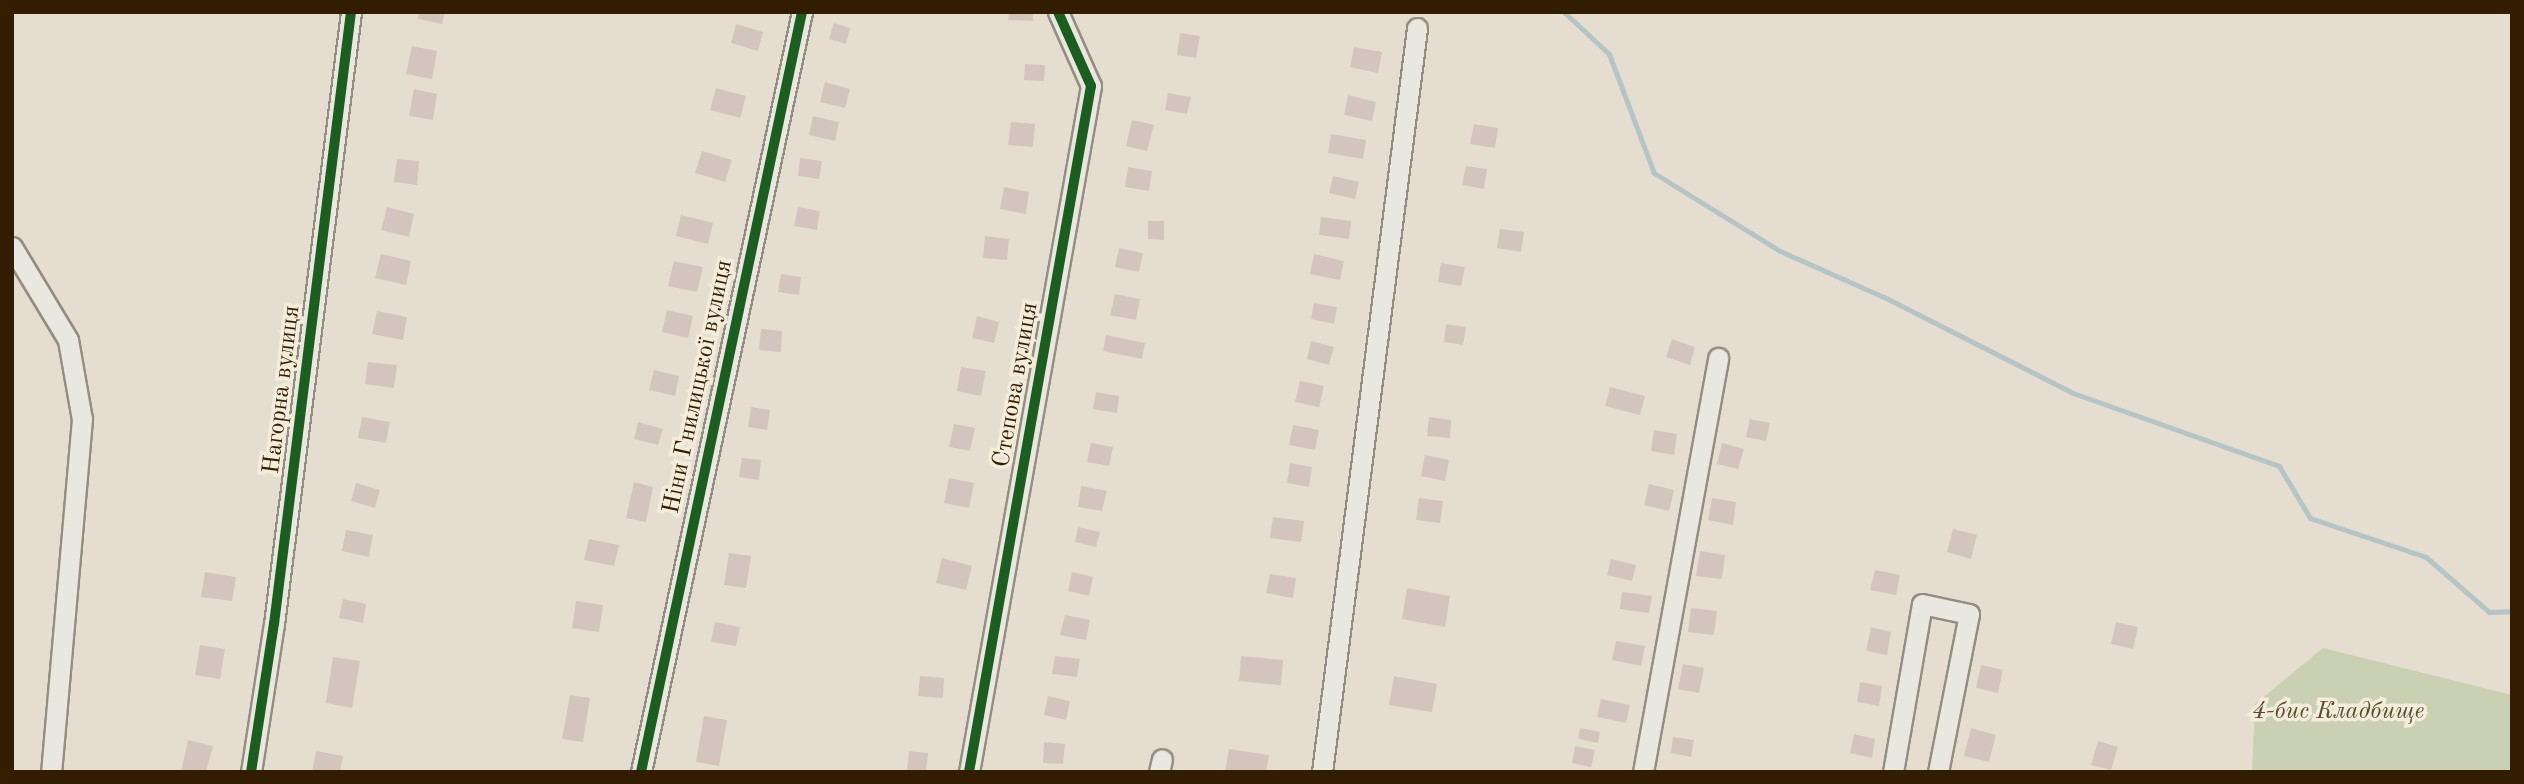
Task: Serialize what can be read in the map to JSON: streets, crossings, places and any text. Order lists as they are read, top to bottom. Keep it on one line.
{"streets":{"street":["Степова вулиця","Ніни Гнилицької вулиця","Нагорна вулиця"]},"parks":["4-бис Кладбище"]}
